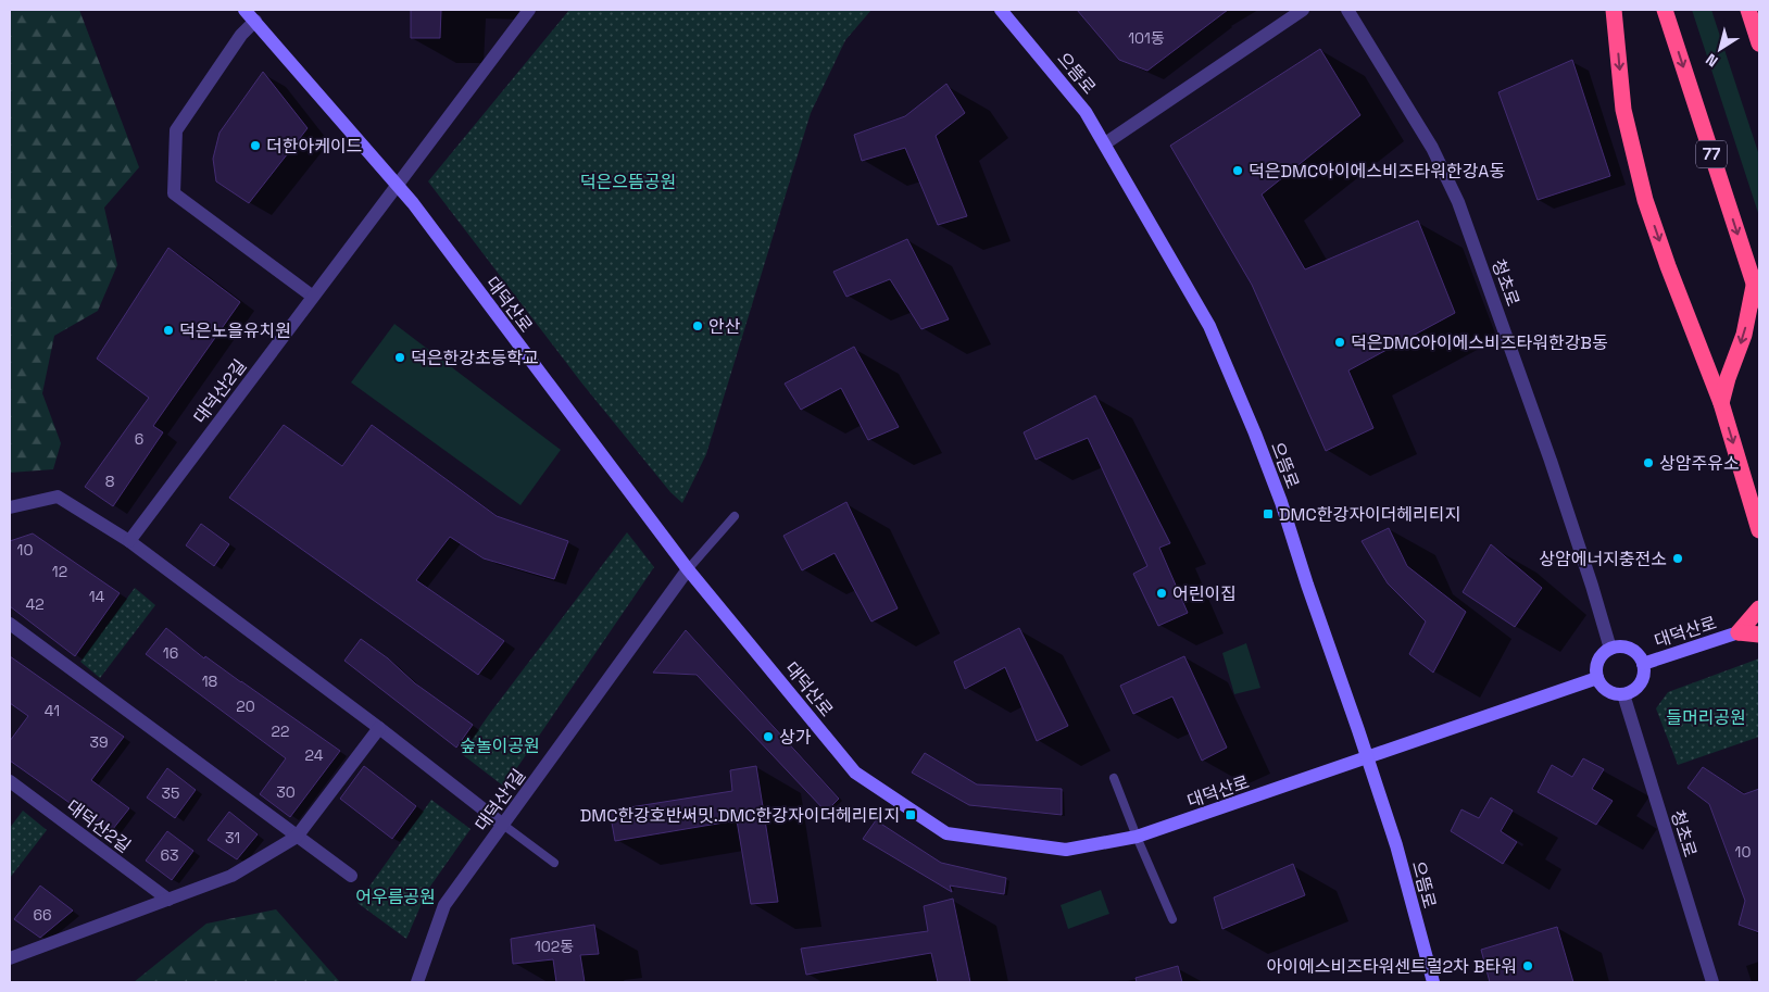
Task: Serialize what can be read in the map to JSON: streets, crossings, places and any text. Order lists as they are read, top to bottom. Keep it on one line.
{"streets":{"highway":["77"],"street":["으뜸로","청초로","대덕산로","대덕산2길","대덕산1길"]},"crossings":[["으뜸로","대덕산로"],["청초로","대덕산로"],["대덕산로","대덕산2길"],["대덕산로","대덕산1길"]],"parks":["덕은으뜸공원","들머리공원","숲놀이공원","어우름공원"],"places":{"other":["더한아케이드","덕은DMC아이에스비즈타워한강A동","안산","덕은노을유치원","덕은DMC아이에스비즈타워한강B동","덕은한강초등학교","상암주유소","상암에너지충전소","어린이집","상가","아이에스비즈타워센트럴2차 B타워"],"transit":["DMC한강자이더헤리티지","DMC한강호반써밋.DMC한강자이더헤리티지"]},"house_numbers":["101동","6","8","10","12","14","42","16","18","20","41","22","39","24","30","35","31","10","63","66","102동"],"north":"bottom left"}
